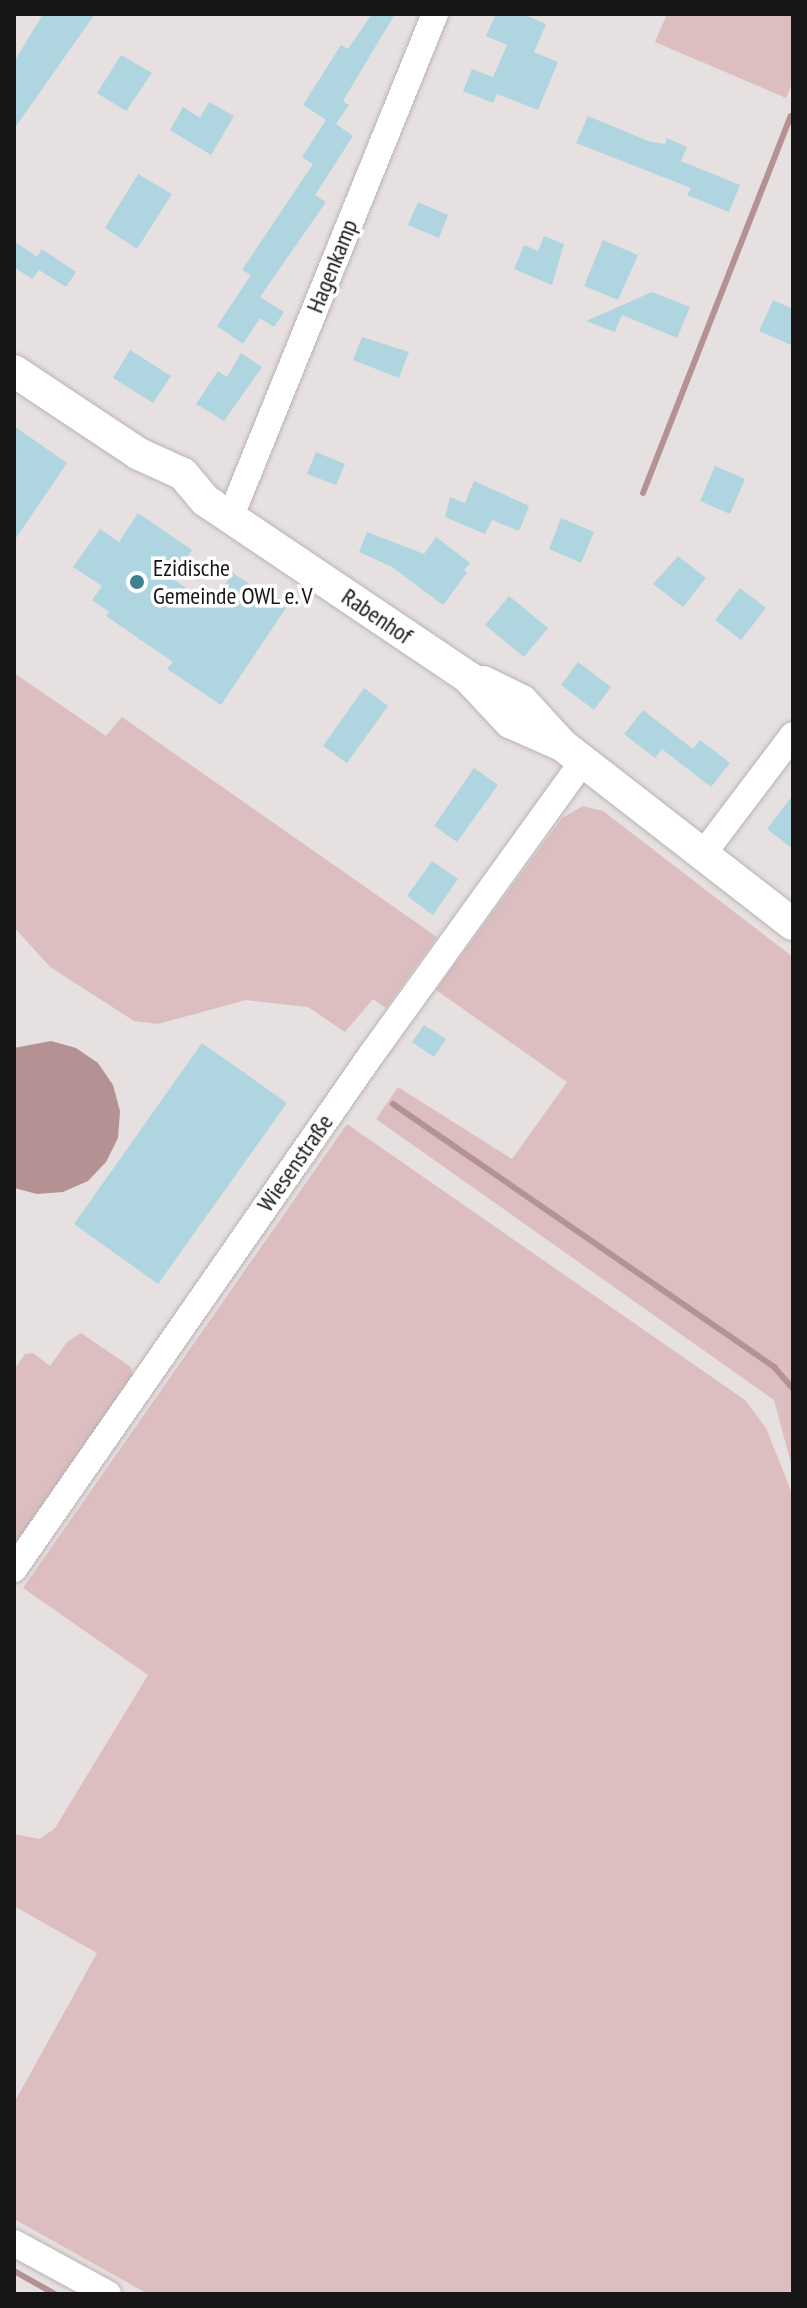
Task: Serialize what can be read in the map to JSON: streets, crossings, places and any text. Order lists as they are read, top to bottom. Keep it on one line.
{"streets":{"street":["Hagenkamp","Rabenhof","Wiesenstraße"]},"crossings":[["Hagenkamp","Rabenhof"],["Rabenhof","Wiesenstraße"]],"places":["Ezidische Gemeinde OWL e. V"]}
